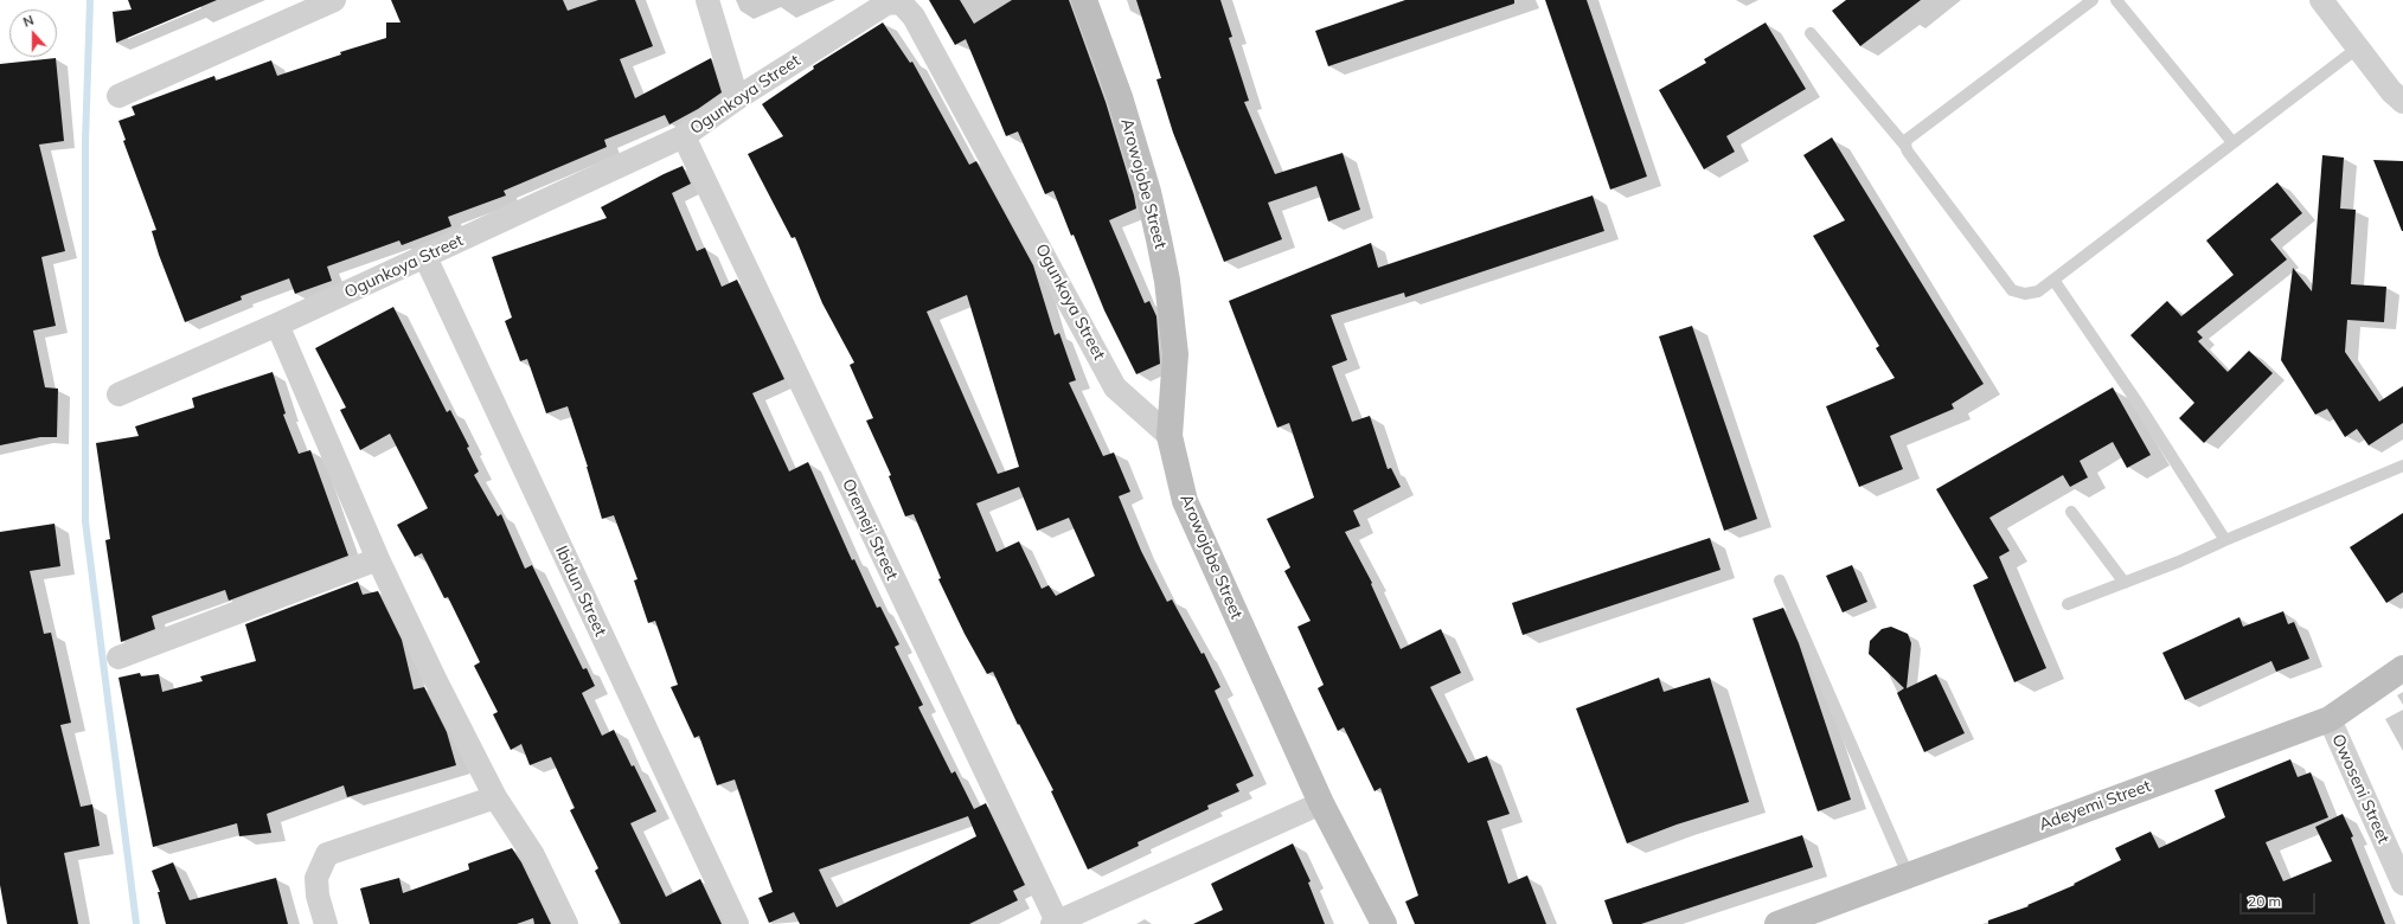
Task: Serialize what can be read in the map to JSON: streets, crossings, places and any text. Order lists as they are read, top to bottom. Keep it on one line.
{"streets":{"street":["Ogunkoya Street","Arowojobe Street","Oremeji Street","Ibidun Street","Owoseni Street","Adeyemi Street"]},"crossings":[["Ogunkoya Street","Arowojobe Street"],["Ogunkoya Street","Oremeji Street"],["Ogunkoya Street","Ibidun Street"],["Owoseni Street","Adeyemi Street"]],"scale_bar":"20 m","north":"top"}
